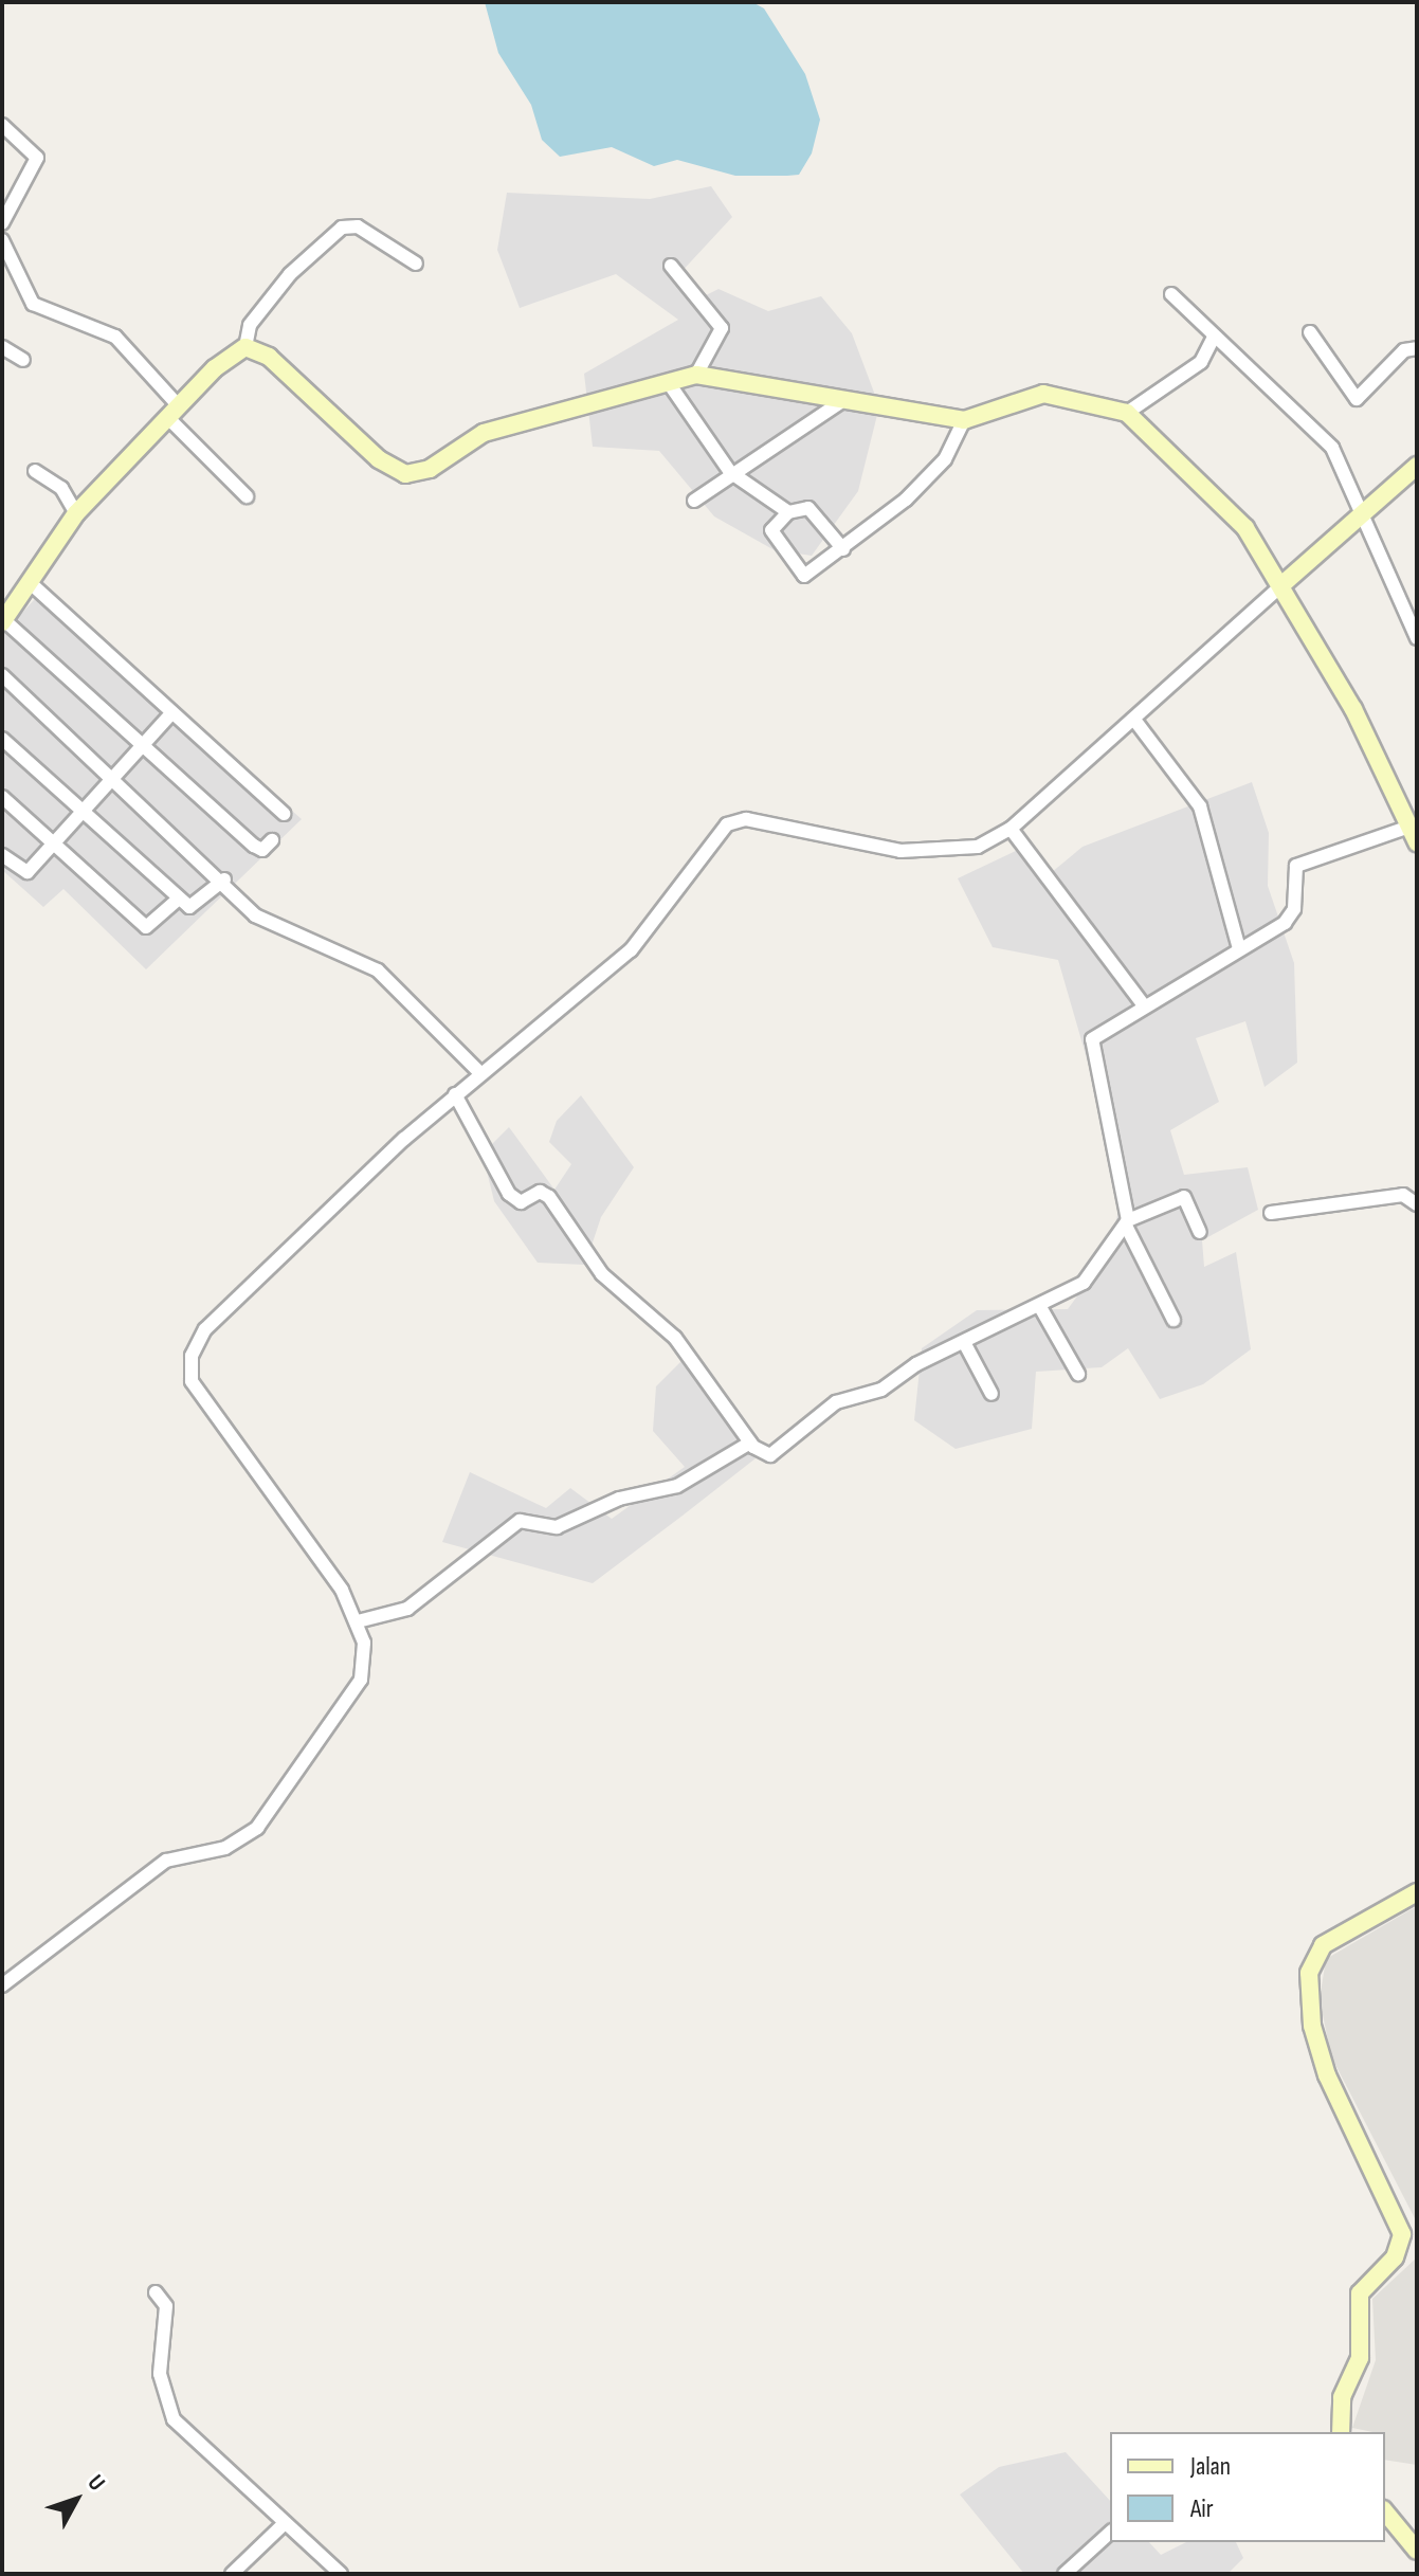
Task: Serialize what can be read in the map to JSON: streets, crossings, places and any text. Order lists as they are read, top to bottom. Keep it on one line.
{"legend":["Jalan","Air"],"north":"top right"}
